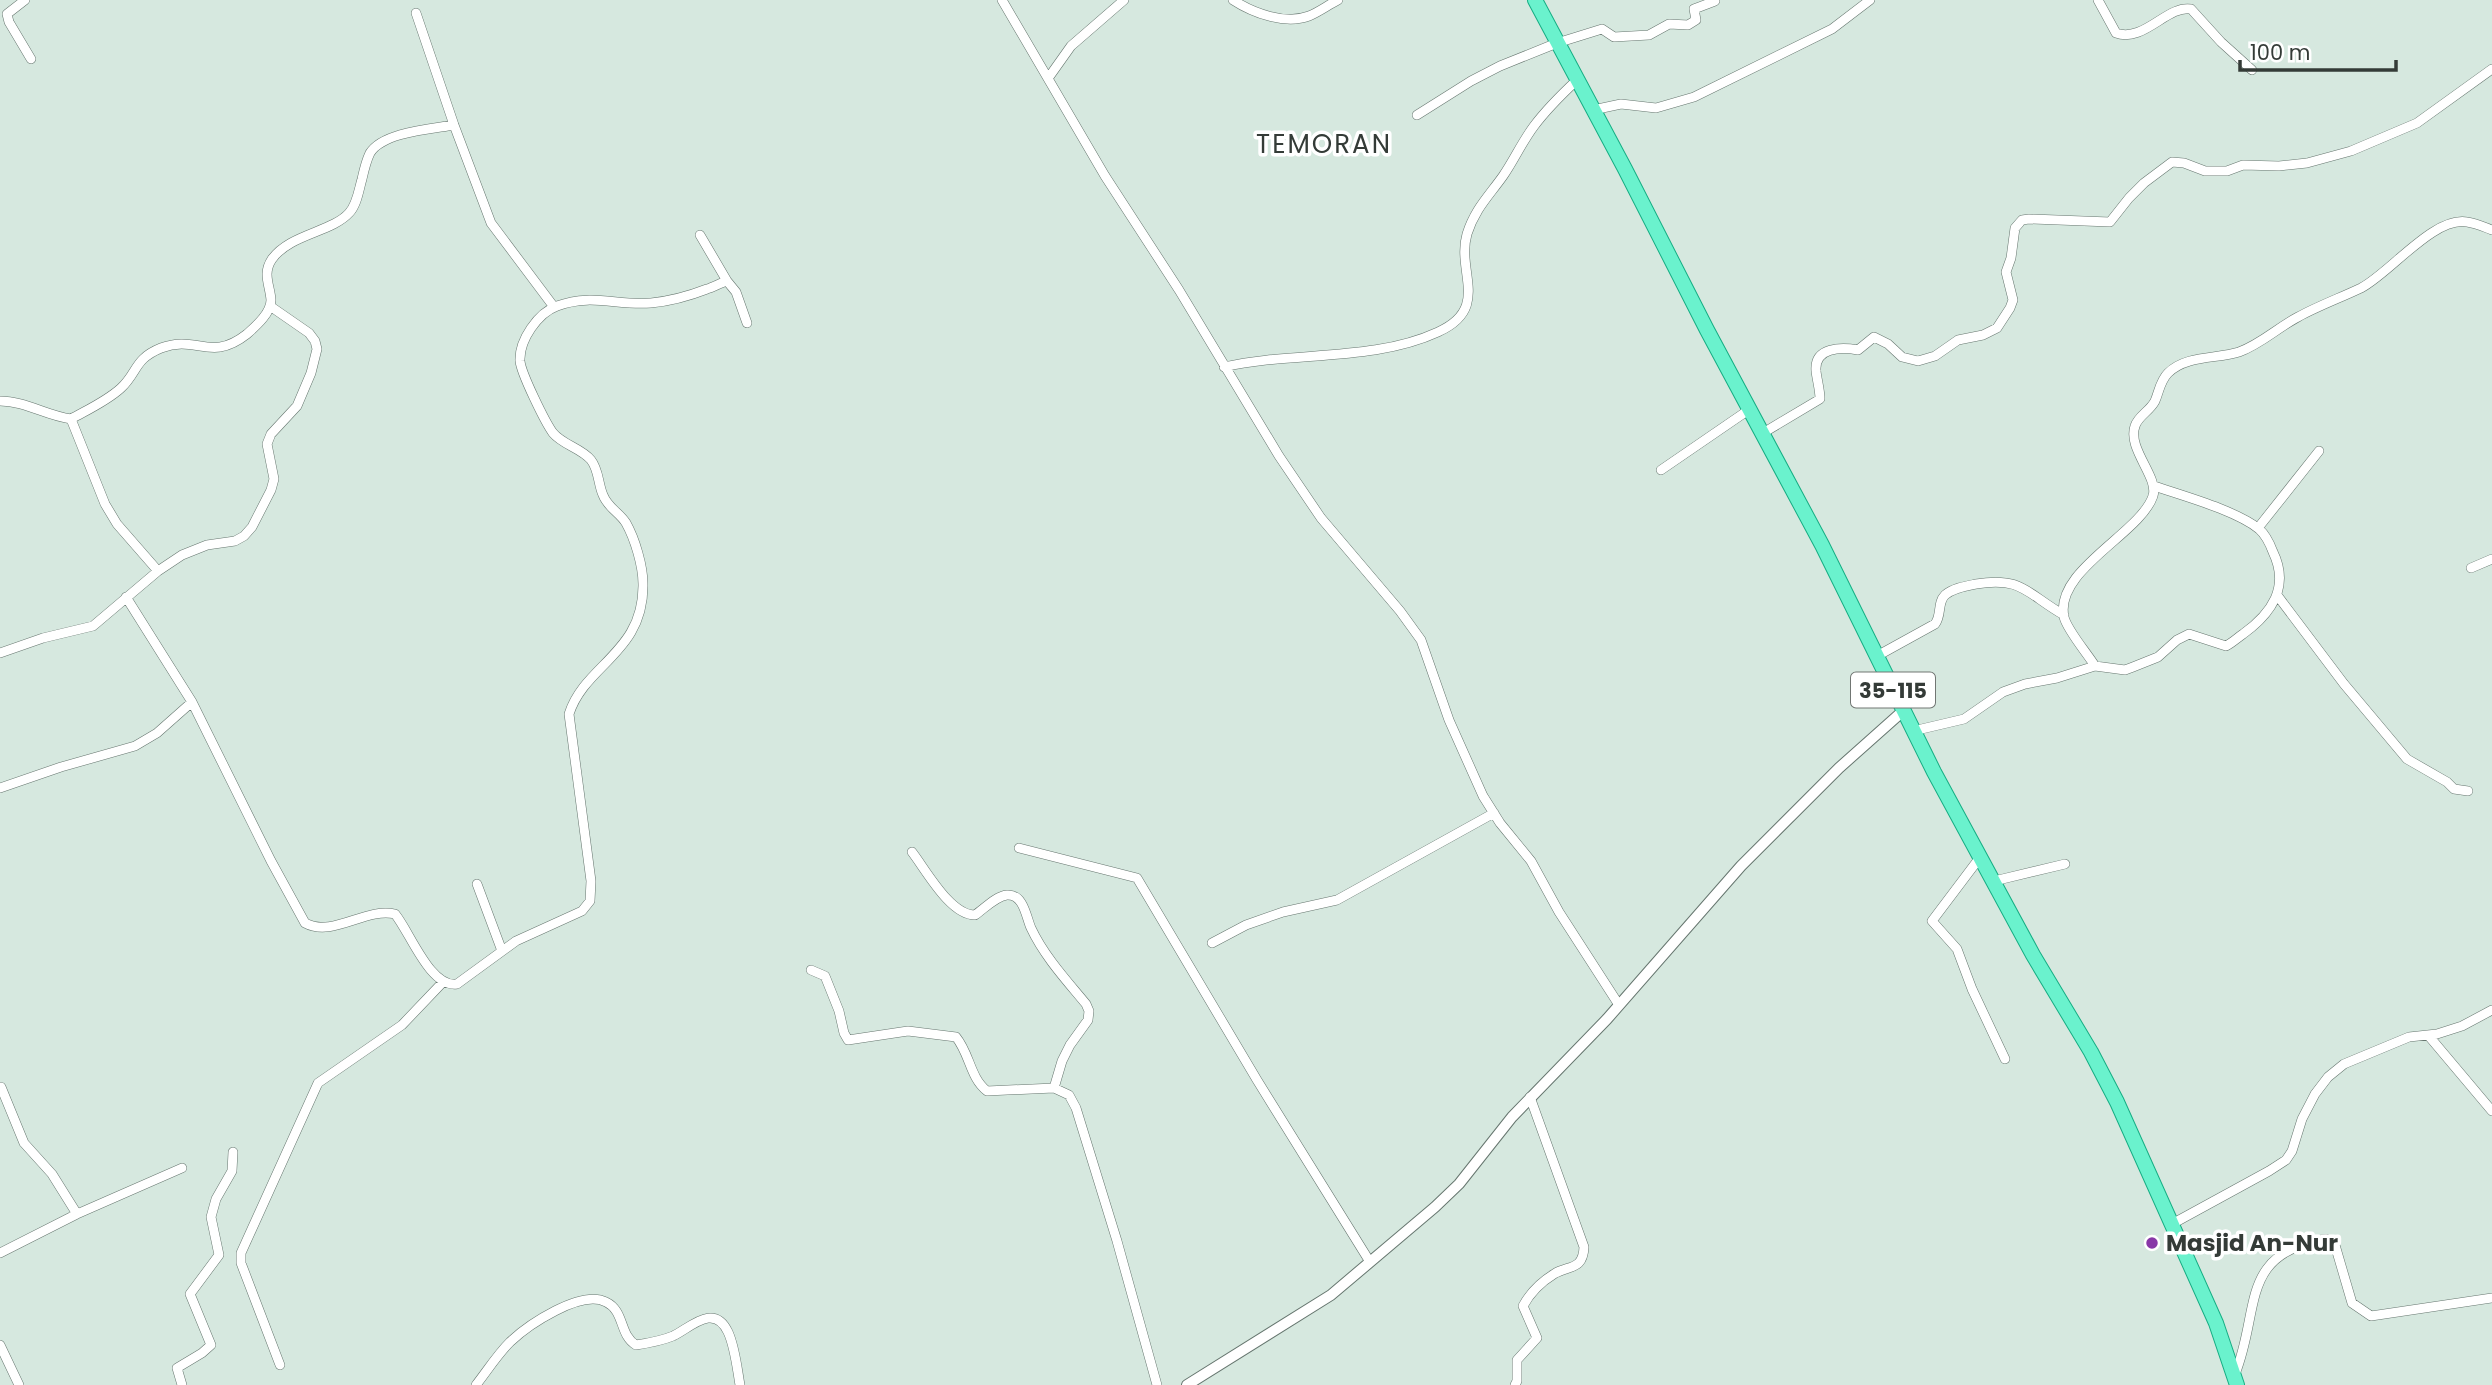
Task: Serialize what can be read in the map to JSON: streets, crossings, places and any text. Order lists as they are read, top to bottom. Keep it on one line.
{"streets":{"main road":["35-115"]},"districts":["TEMORAN"],"places":["Masjid An-Nur"],"scale_bar":"100 m"}
